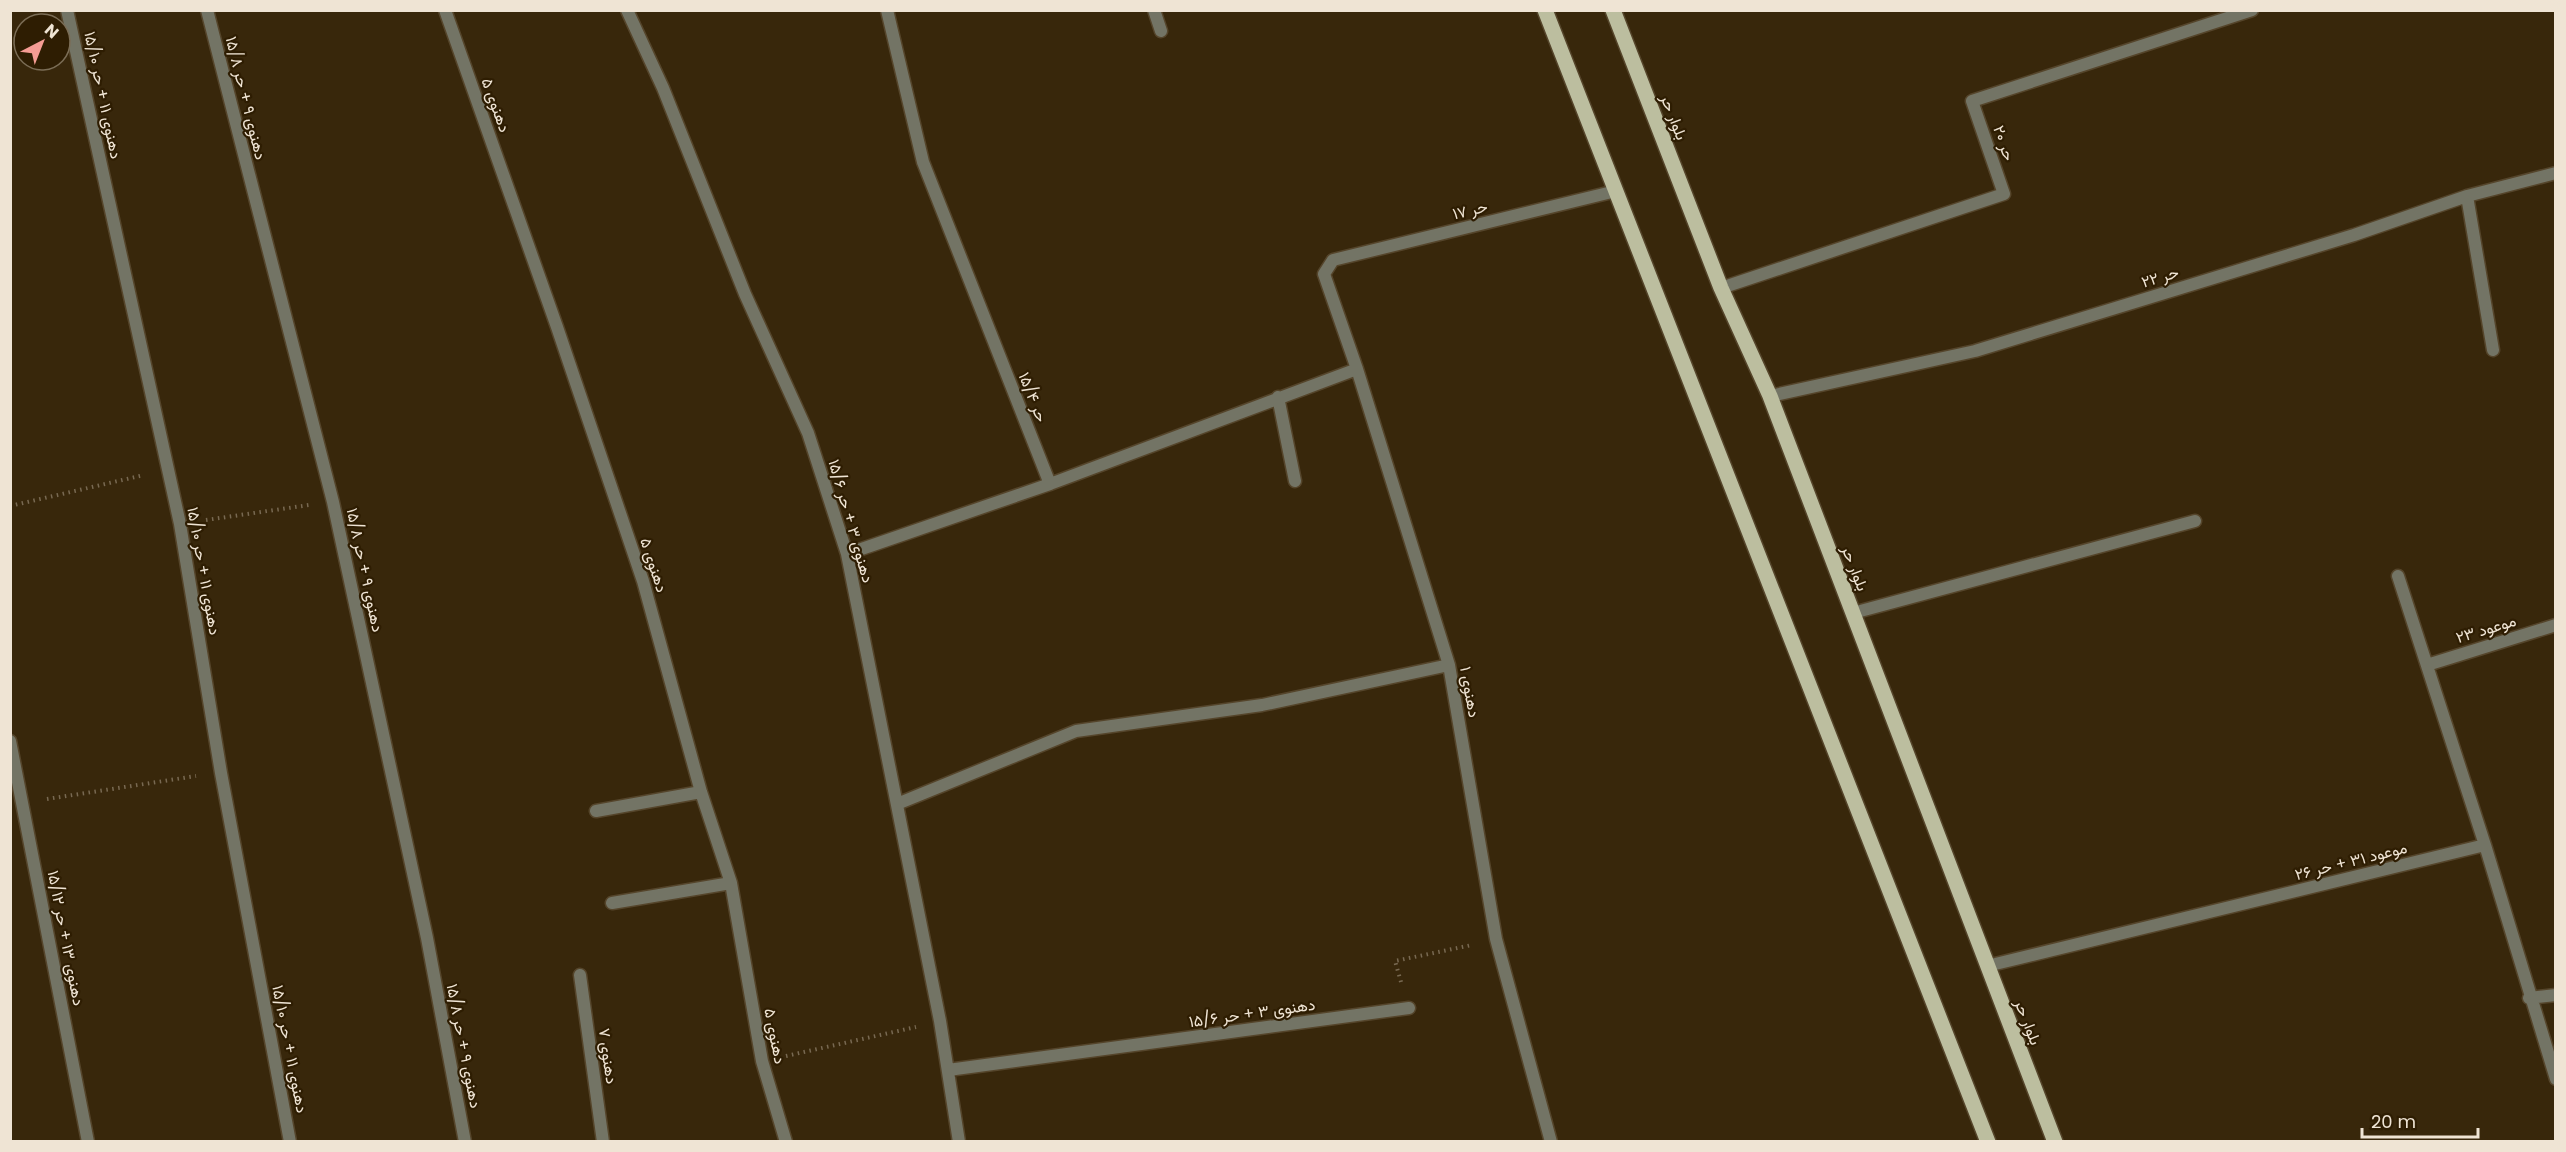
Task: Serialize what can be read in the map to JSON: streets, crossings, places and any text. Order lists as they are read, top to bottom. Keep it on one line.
{"streets":{"main road":["بلوار حر"],"street":["دهنوی ۱۱ + حر ۱۵/۱۰","دهنوی ۹ + حر ۱۵/۸","دهنوی ۵","حر ۲۰","حر ۱۷","حر ۲۲","حر ۱۵/۴","دهنوی ۳ + حر ۱۵/۶","موعود ۲۳","دهنوی ۱","موعود ۳۱ + حر ۲۶","دهنوی ۱۳ + حر ۱۵/۱۲","دهنوی ۷"]},"crossings":[["بلوار حر","حر ۲۰"],["بلوار حر","حر ۲۲"],["بلوار حر","موعود ۳۱ + حر ۲۶"],["حر ۱۷","دهنوی ۱"]],"scale_bar":"20 m","north":"top right"}
